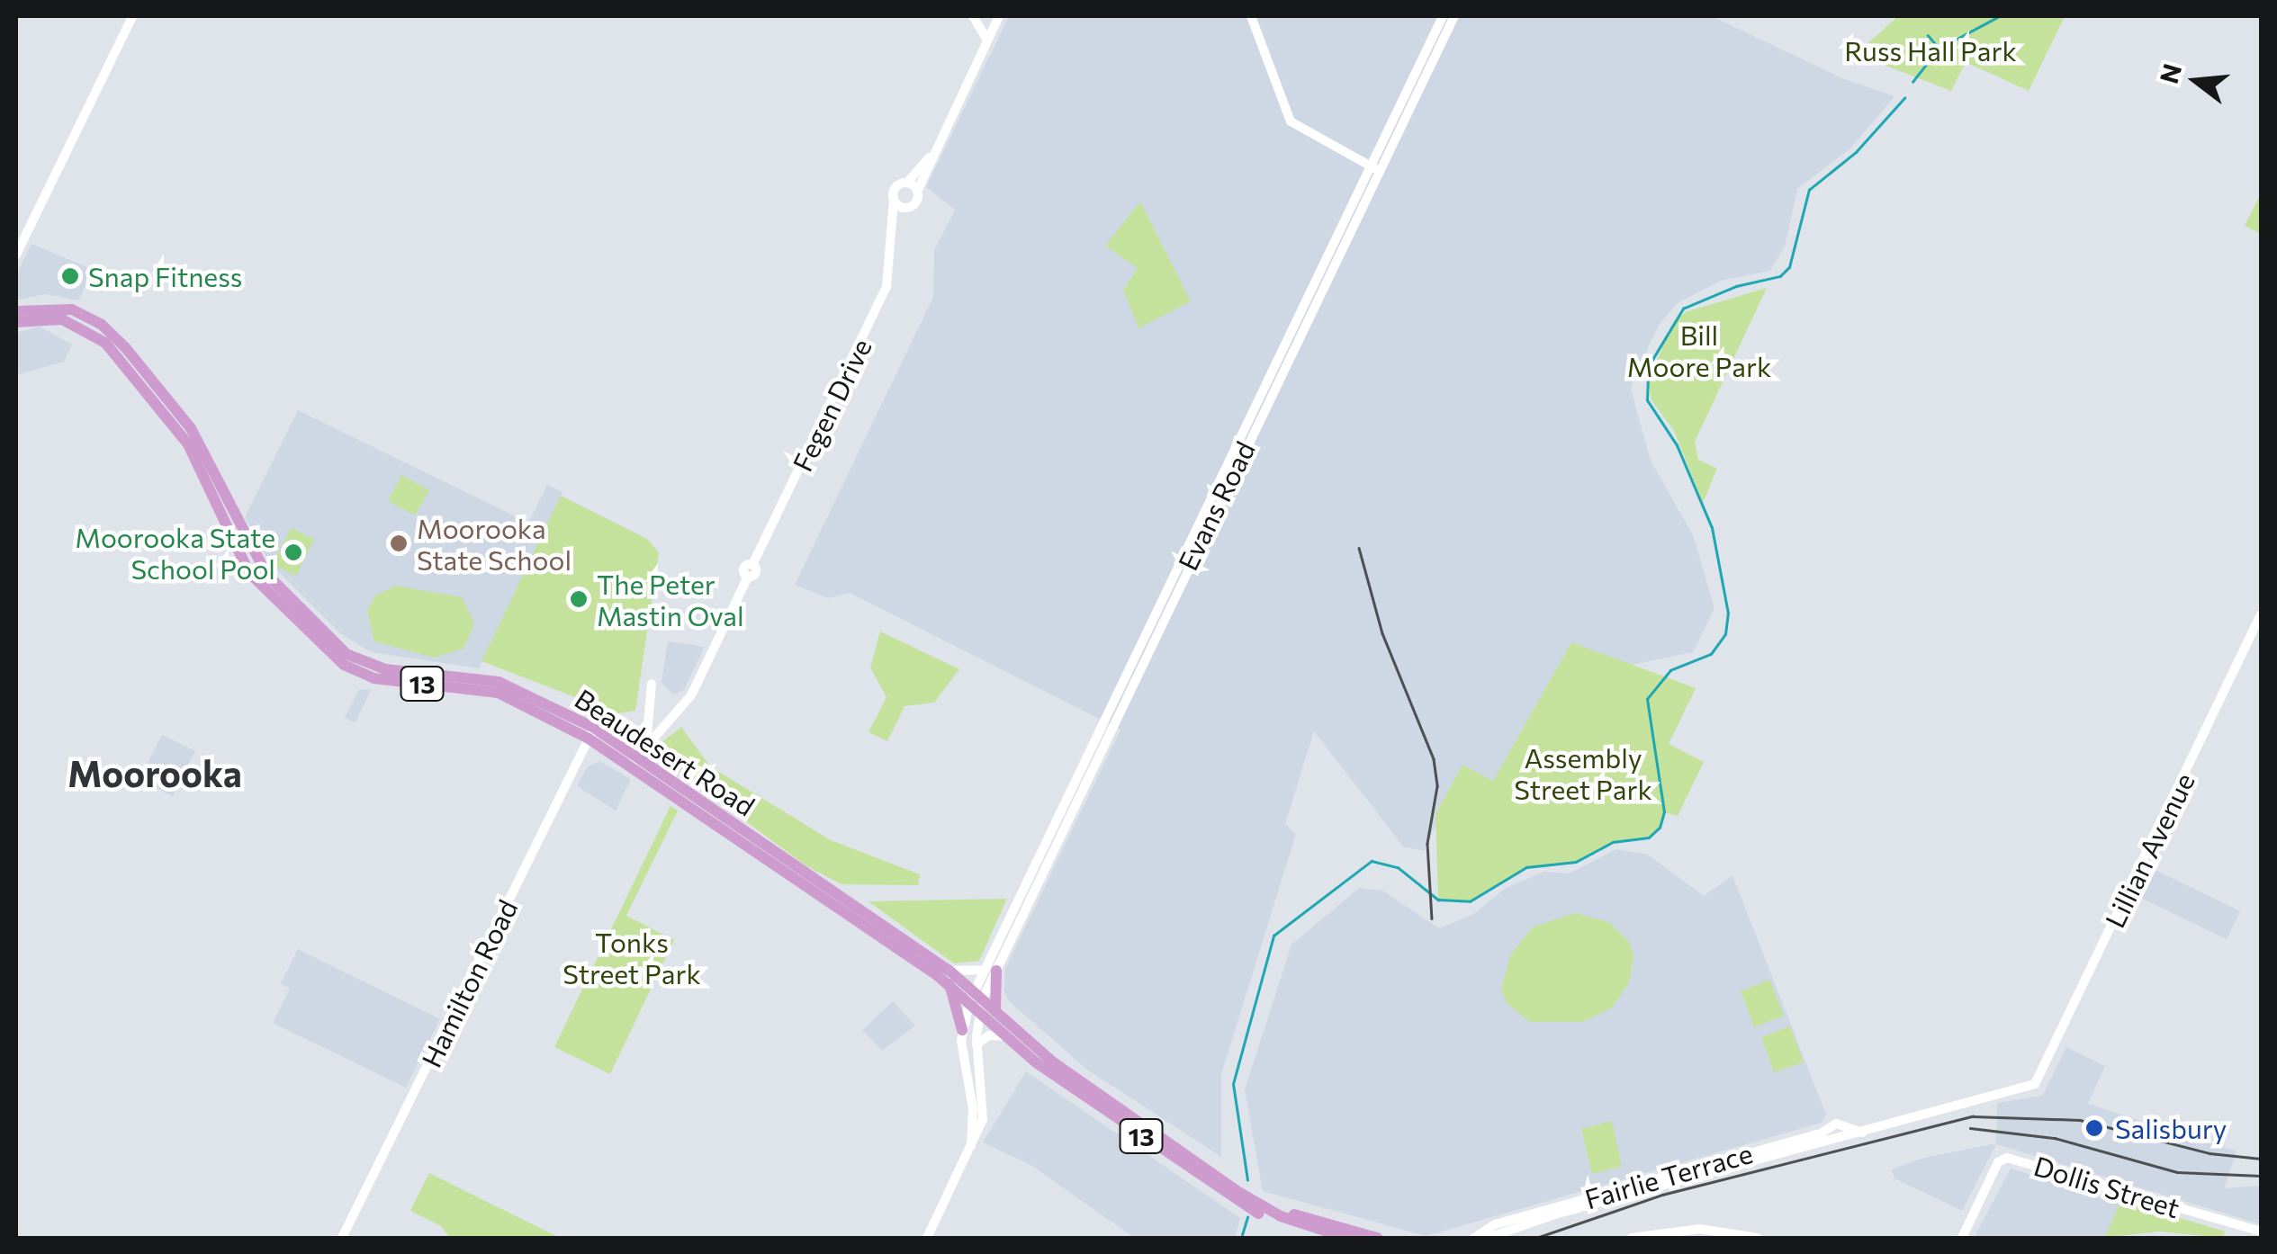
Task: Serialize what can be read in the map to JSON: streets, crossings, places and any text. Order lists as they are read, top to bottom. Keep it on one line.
{"streets":{"highway":["13","Beaudesert Road"],"street":["Fegen Drive","Evans Road","Lillian Avenue","Hamilton Road","Fairlie Terrace","Dollis Street"]},"crossings":[["Evans Road","Beaudesert Road"],["Beaudesert Road","Hamilton Road"],["Lillian Avenue","Fairlie Terrace"]],"districts":["Moorooka"],"parks":["Russ Hall Park","Bill Moore Park","Assembly Street Park","Tonks Street Park"],"places":["Snap Fitness","Moorooka State School","Moorooka State School Pool","The Peter Mastin Oval","Salisbury"],"north":"left"}
